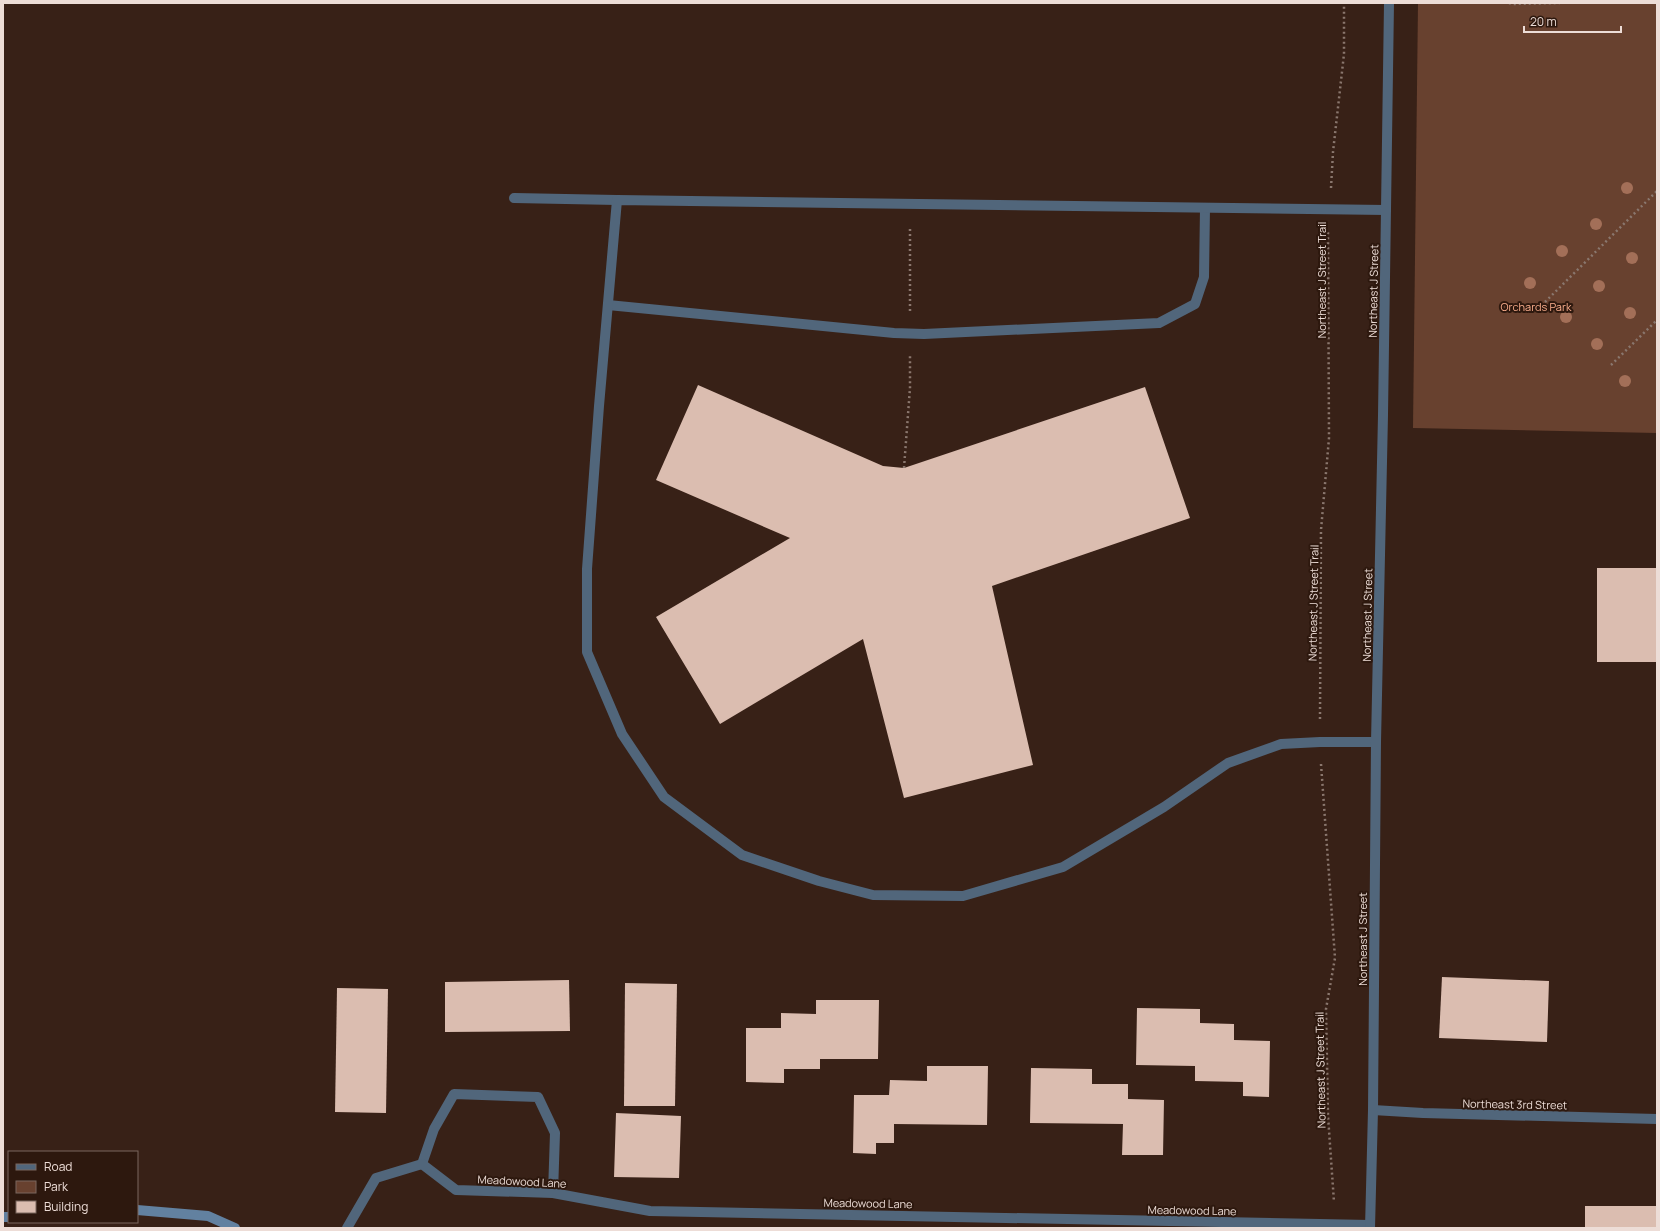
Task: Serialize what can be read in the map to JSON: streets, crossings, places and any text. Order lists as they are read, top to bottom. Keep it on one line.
{"streets":{"street":["Northeast J Street","Northeast 3rd Street","Meadowood Lane"],"path":["Northeast J Street Trail"]},"crossings":[["Northeast J Street","Northeast 3rd Street"],["Northeast J Street","Meadowood Lane"]],"parks":["Orchards Park"],"legend":["Road","Park","Building"],"scale_bar":"20 m"}
